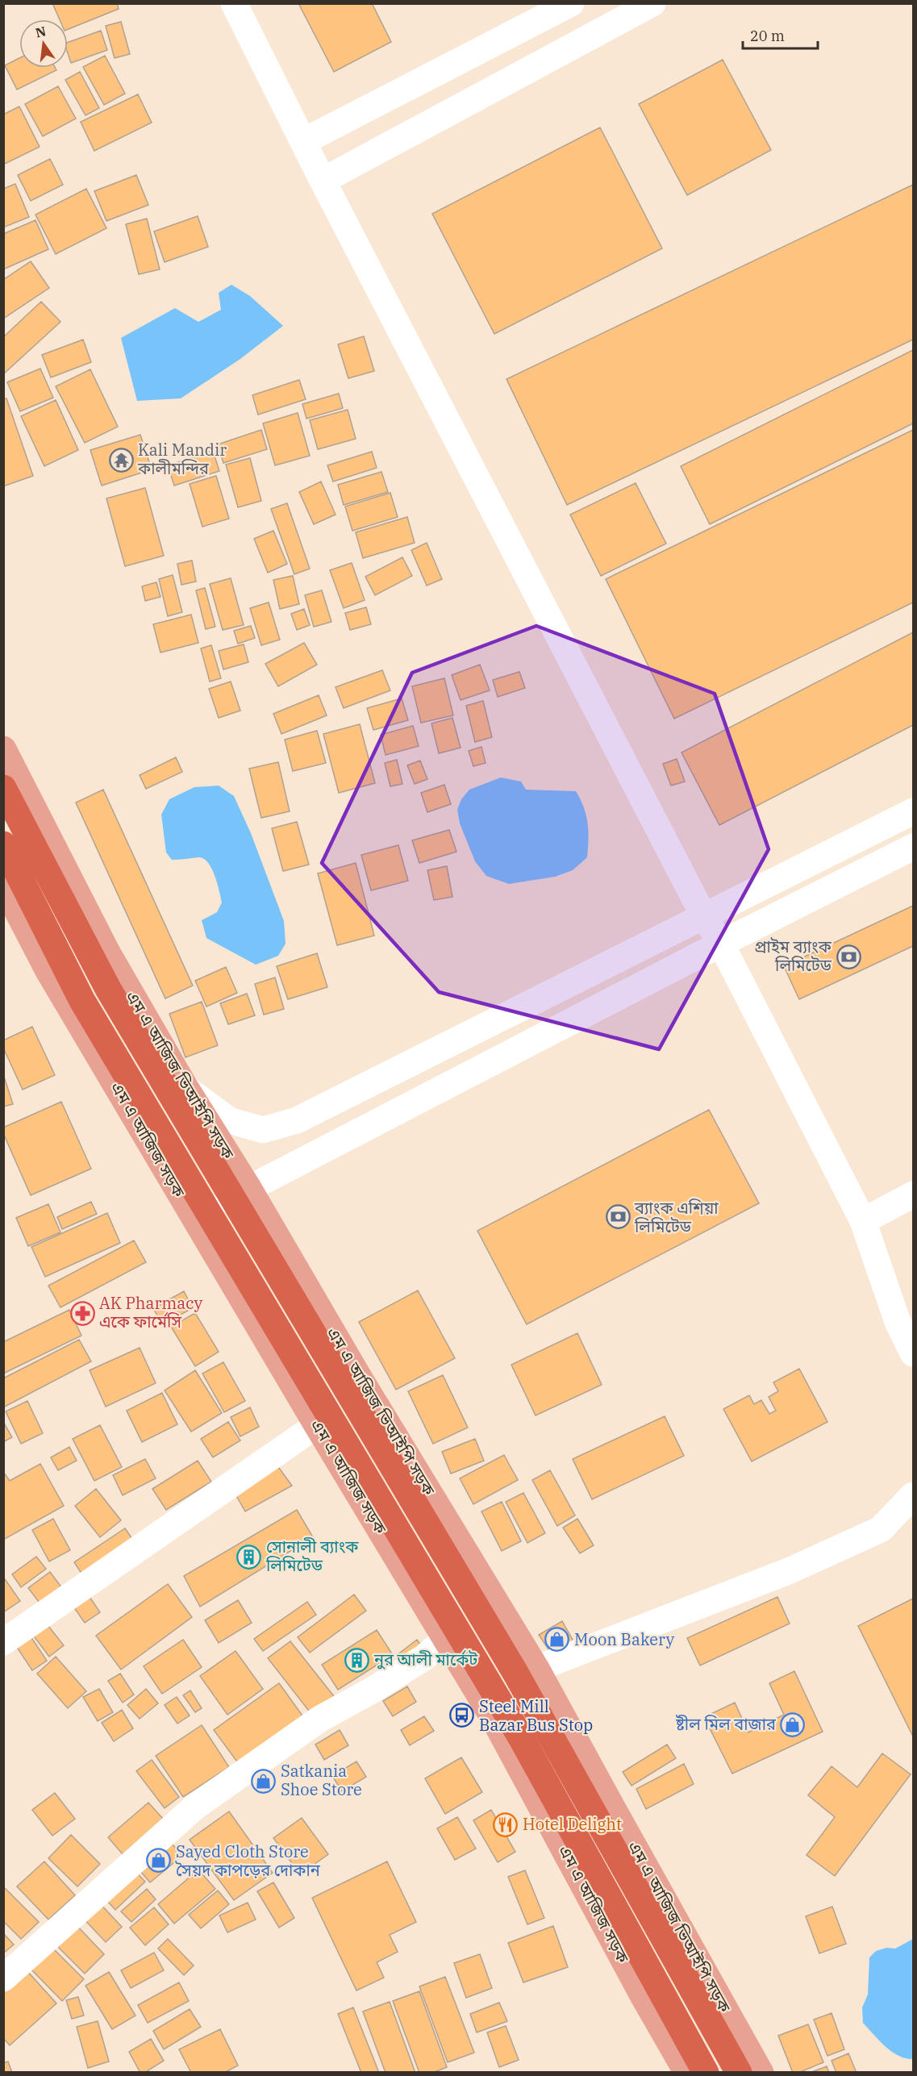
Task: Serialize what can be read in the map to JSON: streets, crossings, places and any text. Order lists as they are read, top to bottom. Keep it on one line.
{"streets":{"main road":["এম এ আজিজ ভিআইপি সড়ক","এম এ আজিজ সড়ক"]},"places":{"temple":["Kali Mandir কালীমন্দির"],"bank":["প্রাইম ব্যাংক লিমিটেড","ব্যাংক এশিয়া লিমিটেড"],"pharmacy":["AK Pharmacy একে ফার্মেসি"],"building":["সোনালী ব্যাংক লিমিটেড","নুর আলী মার্কেট"],"shop":["Moon Bakery","ষ্টীল মিল বাজার","Satkania Shoe Store","Sayed Cloth Store সৈয়দ কাপড়ের দোকান"],"bus stop":["Steel Mill Bazar Bus Stop"],"restaurant":["Hotel Delight"]},"scale_bar":"20 m","north":"top"}
